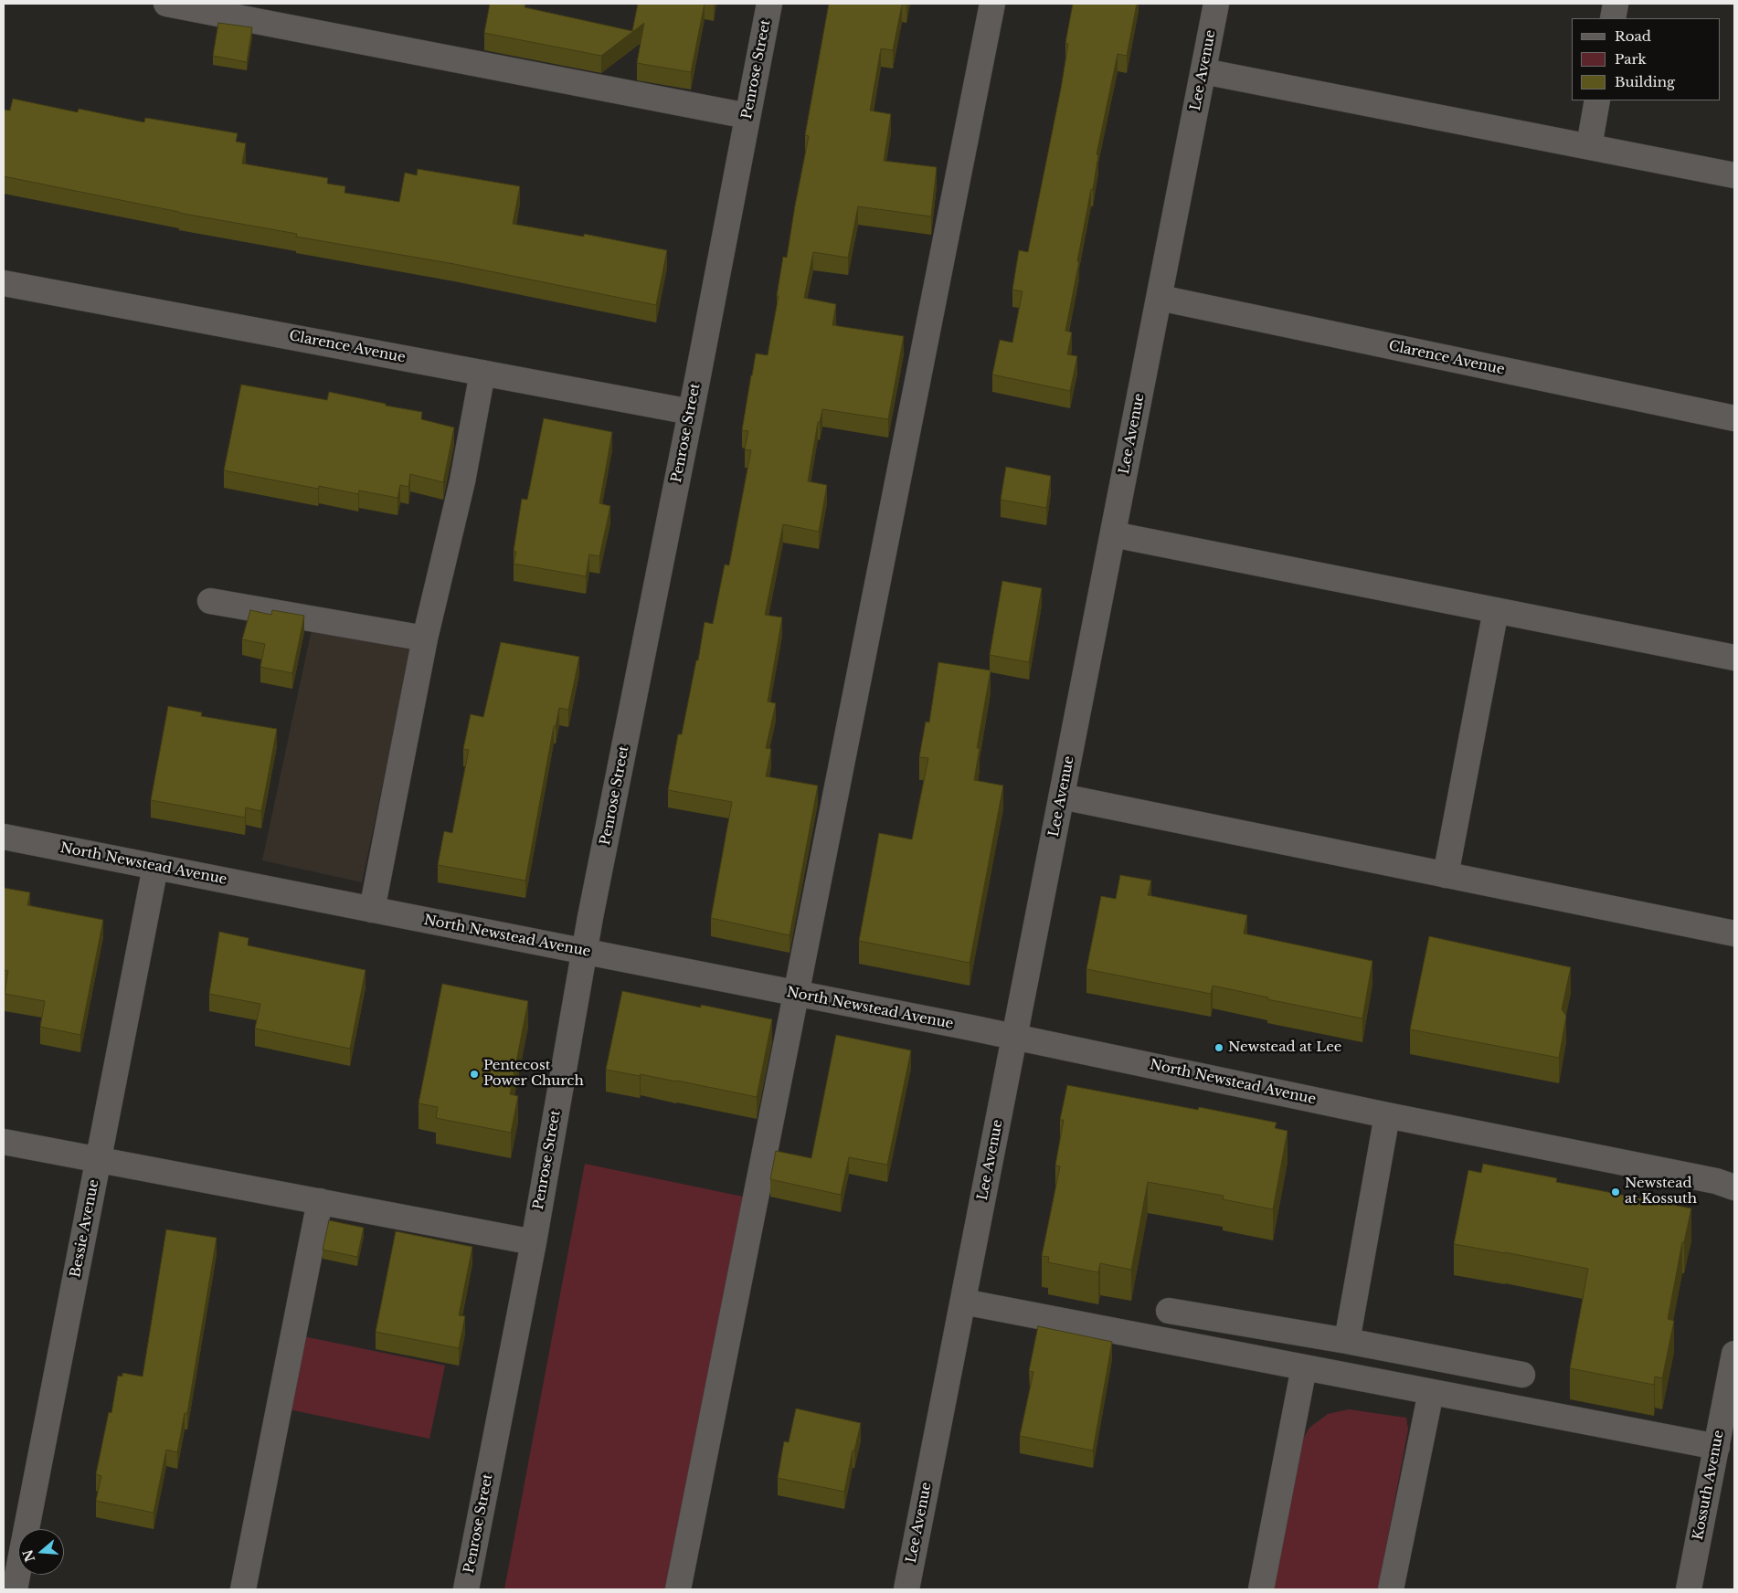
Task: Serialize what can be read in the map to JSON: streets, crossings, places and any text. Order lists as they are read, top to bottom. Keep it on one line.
{"streets":{"street":["Penrose Street","Lee Avenue","Clarence Avenue","North Newstead Avenue","Bessie Avenue","Kossuth Avenue"]},"crossings":[["Penrose Street","Clarence Avenue"],["Penrose Street","North Newstead Avenue"],["Lee Avenue","Clarence Avenue"],["Lee Avenue","North Newstead Avenue"],["North Newstead Avenue","Bessie Avenue"]],"places":["Newstead at Lee","Pentecost Power Church","Newstead at Kossuth"],"legend":["Road","Park","Building"],"north":"left"}
